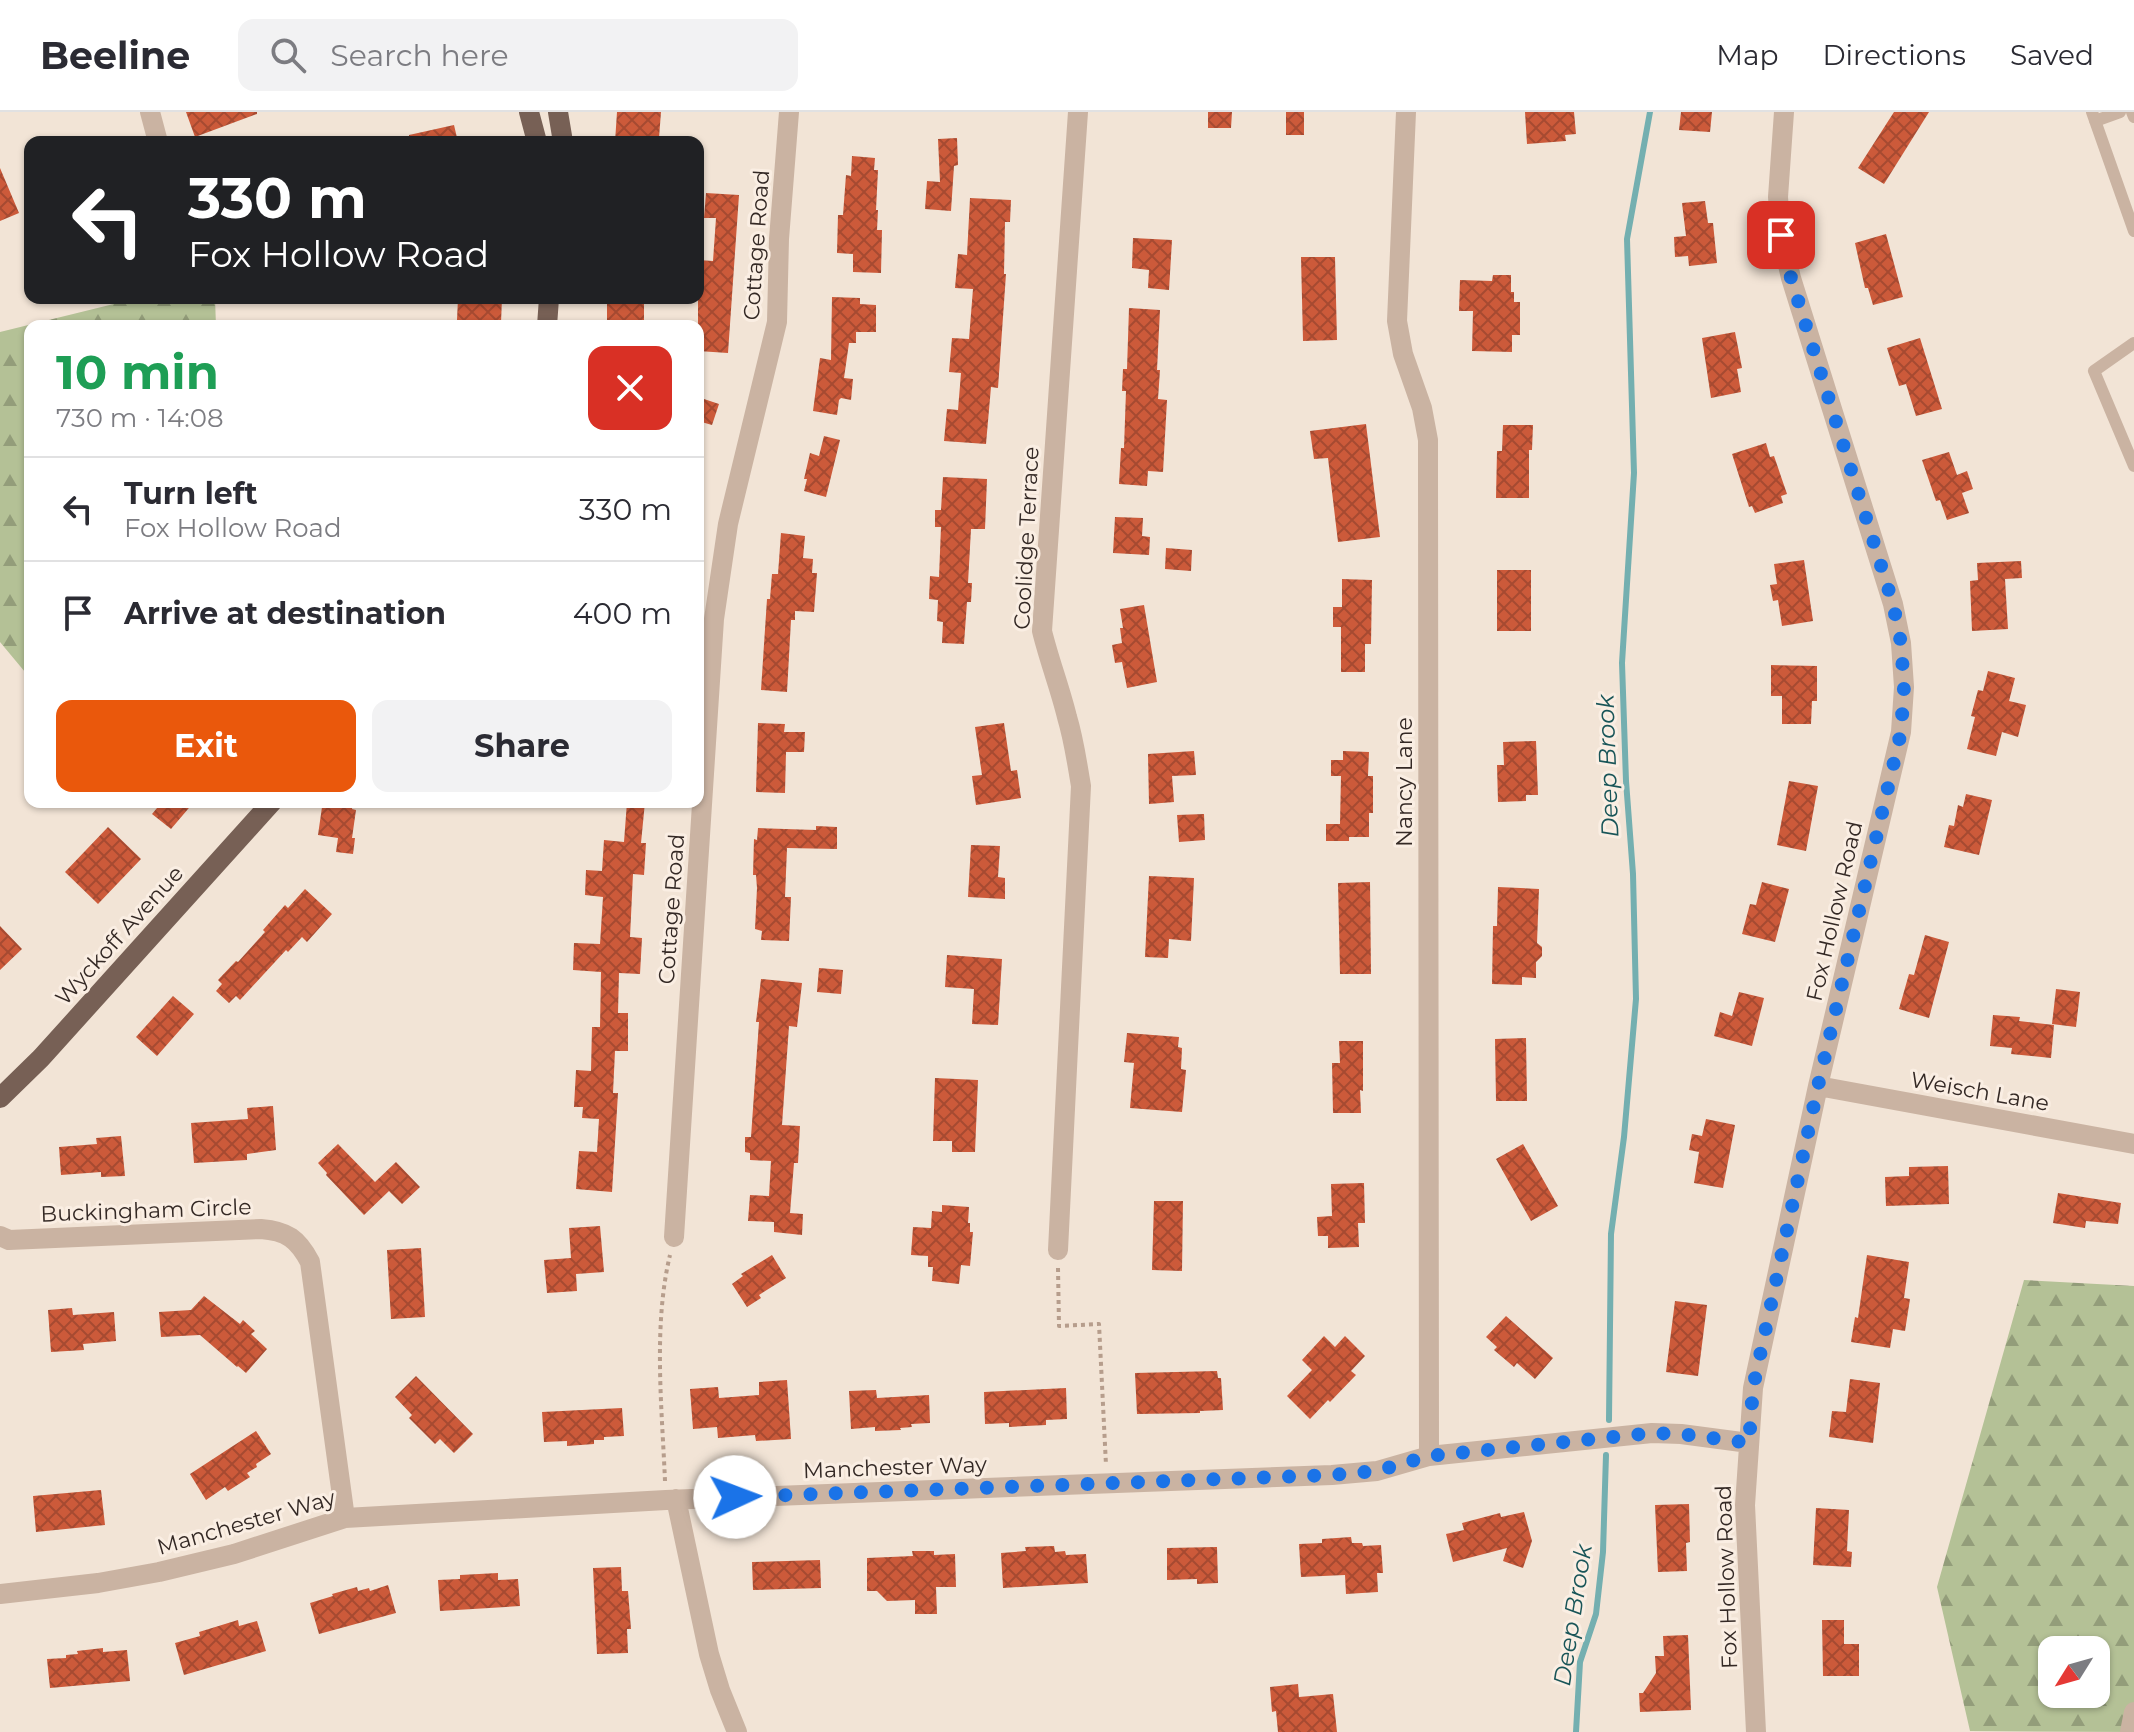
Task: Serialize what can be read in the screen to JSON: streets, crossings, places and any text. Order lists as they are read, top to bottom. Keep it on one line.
{"streets":{"main road":["Wyckoff Avenue"],"street":["Cottage Road","Coolidge Terrace","Nancy Lane","Fox Hollow Road","Weisch Lane","Buckingham Circle","Manchester Way"]},"crossings":[["Nancy Lane","Manchester Way"],["Fox Hollow Road","Weisch Lane"],["Fox Hollow Road","Manchester Way"],["Buckingham Circle","Manchester Way"]],"water":["Deep Brook"],"north":"bottom left","page":{"header":"Beeline","search":"Search here","nav":["Map","Directions","Saved"],"turn":["330 m","Fox Hollow Road"],"heading":["10 min","730 m · 14:08"],"list":[{"name":"Turn left","note":"Fox Hollow Road","value":"330 m"},{"name":"Arrive at destination","value":"400 m"}],"buttons":["Exit","Share"]}}
